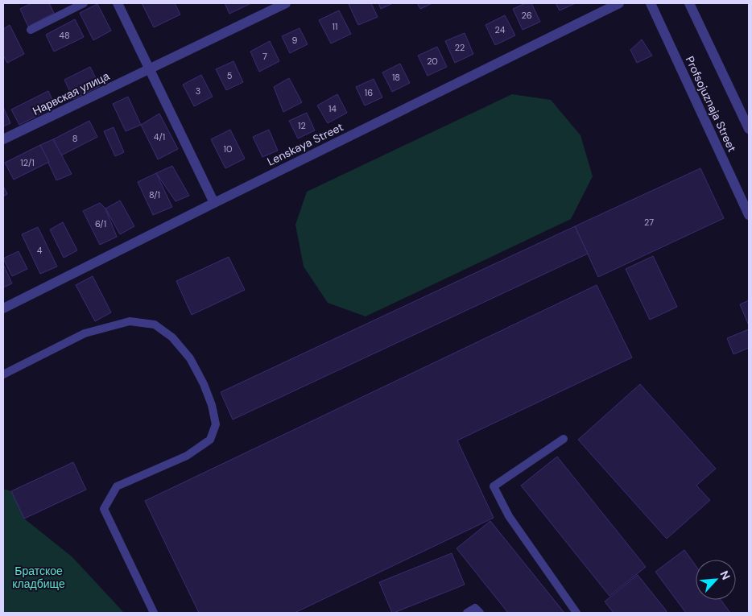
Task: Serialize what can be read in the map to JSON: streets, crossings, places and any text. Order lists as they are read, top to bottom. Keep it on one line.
{"streets":{"street":["Нарвская улица","Profsojuznaja Street","Lenskaya Street"]},"parks":["Братское кладбище"],"house_numbers":["26","11","24","48","9","22","7","20","5","18","3","16","14","12","4/1","8","10","12/1","8/1","27","6/1","4"],"north":"top right"}
